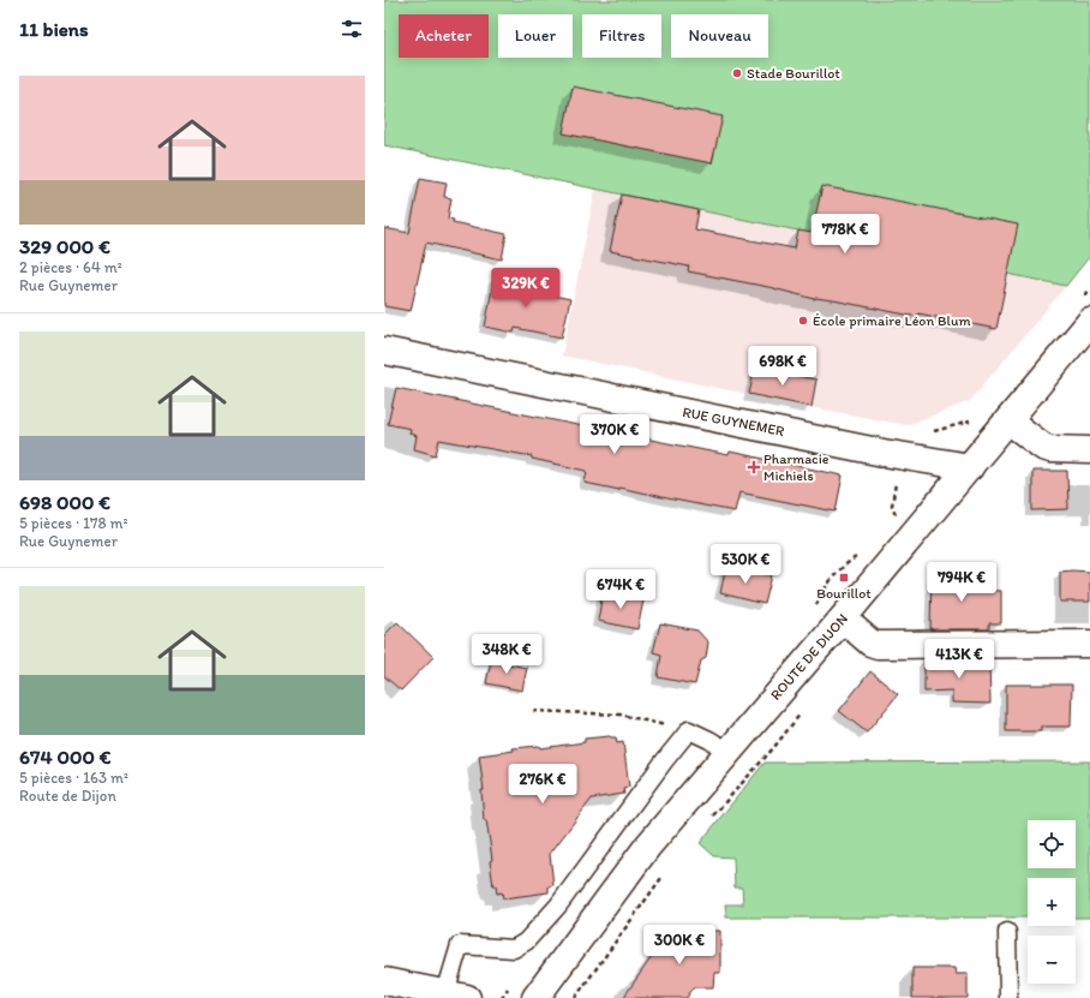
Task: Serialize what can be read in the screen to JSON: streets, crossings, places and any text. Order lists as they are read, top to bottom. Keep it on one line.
{"streets":{"street":["RUE GUYNEMER","ROUTE DE DIJON"]},"crossings":[["RUE GUYNEMER","ROUTE DE DIJON"]],"places":{"other":["Stade Bourillot","École primaire Léon Blum"],"health":["Pharmacie Michiels"],"transit":["Bourillot"]},"page":{"heading":"11 biens","chip":["Acheter","Louer","Filtres","Nouveau"],"list":[{"name":"329 000 €","note":"2 pièces · 64 m² · Rue Guynemer"},{"name":"698 000 €","note":"5 pièces · 178 m² · Rue Guynemer"},{"name":"674 000 €","note":"5 pièces · 163 m² · Route de Dijon"}],"price":["778K €","329K €","698K €","370K €","530K €","794K €","674K €","348K €","413K €","276K €","300K €"],"map_buttons":["+","−"]}}
